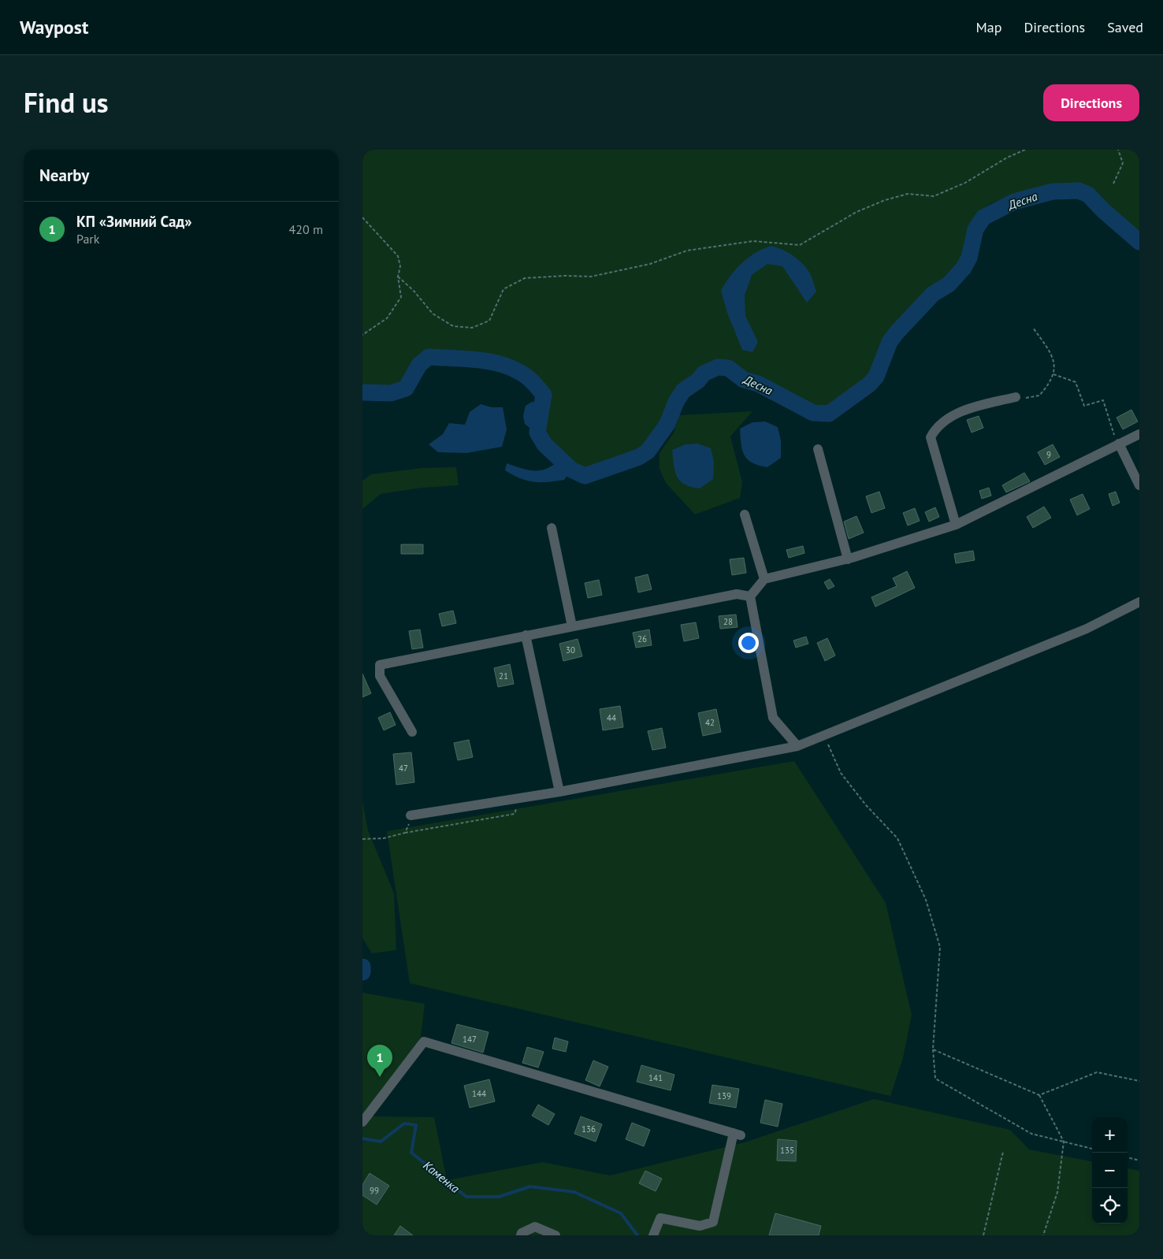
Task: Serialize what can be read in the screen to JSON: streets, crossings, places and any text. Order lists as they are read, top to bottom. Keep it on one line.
{"water":["Десна","Каменка"],"house_numbers":["9","28","26","30","21","44","42","47","147","141","144","139","136","135","99"],"page":{"header":"Waypost","nav":["Map","Directions","Saved"],"title":"Find us","buttons":"Directions","heading":"Nearby","list":[{"mark":"1","name":"КП «Зимний Сад»","note":"Park","value":"420 m"}],"pins":"1","map_buttons":["+","−"]}}
